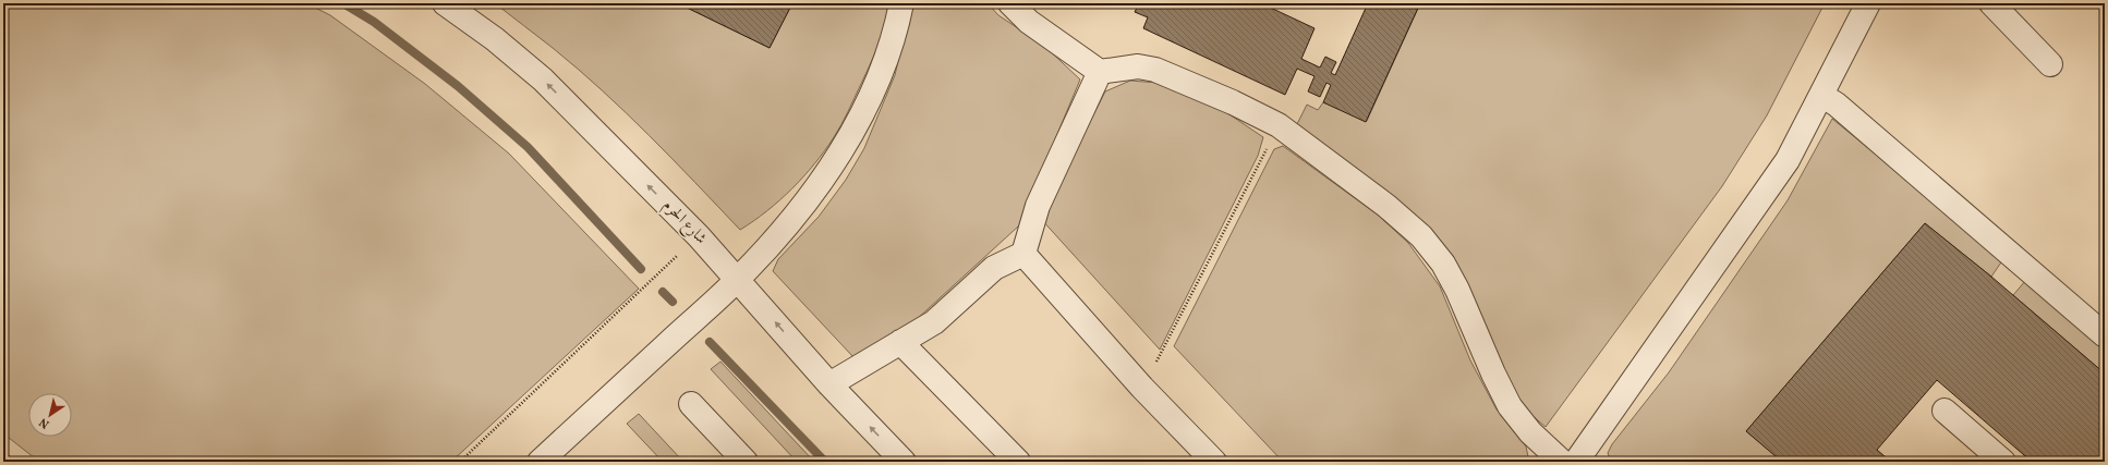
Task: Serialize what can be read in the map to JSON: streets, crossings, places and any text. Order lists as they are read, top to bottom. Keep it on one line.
{"streets":{"street":["شارع الحرم"]},"one_way":["شارع الحرم"],"north":"bottom left"}
